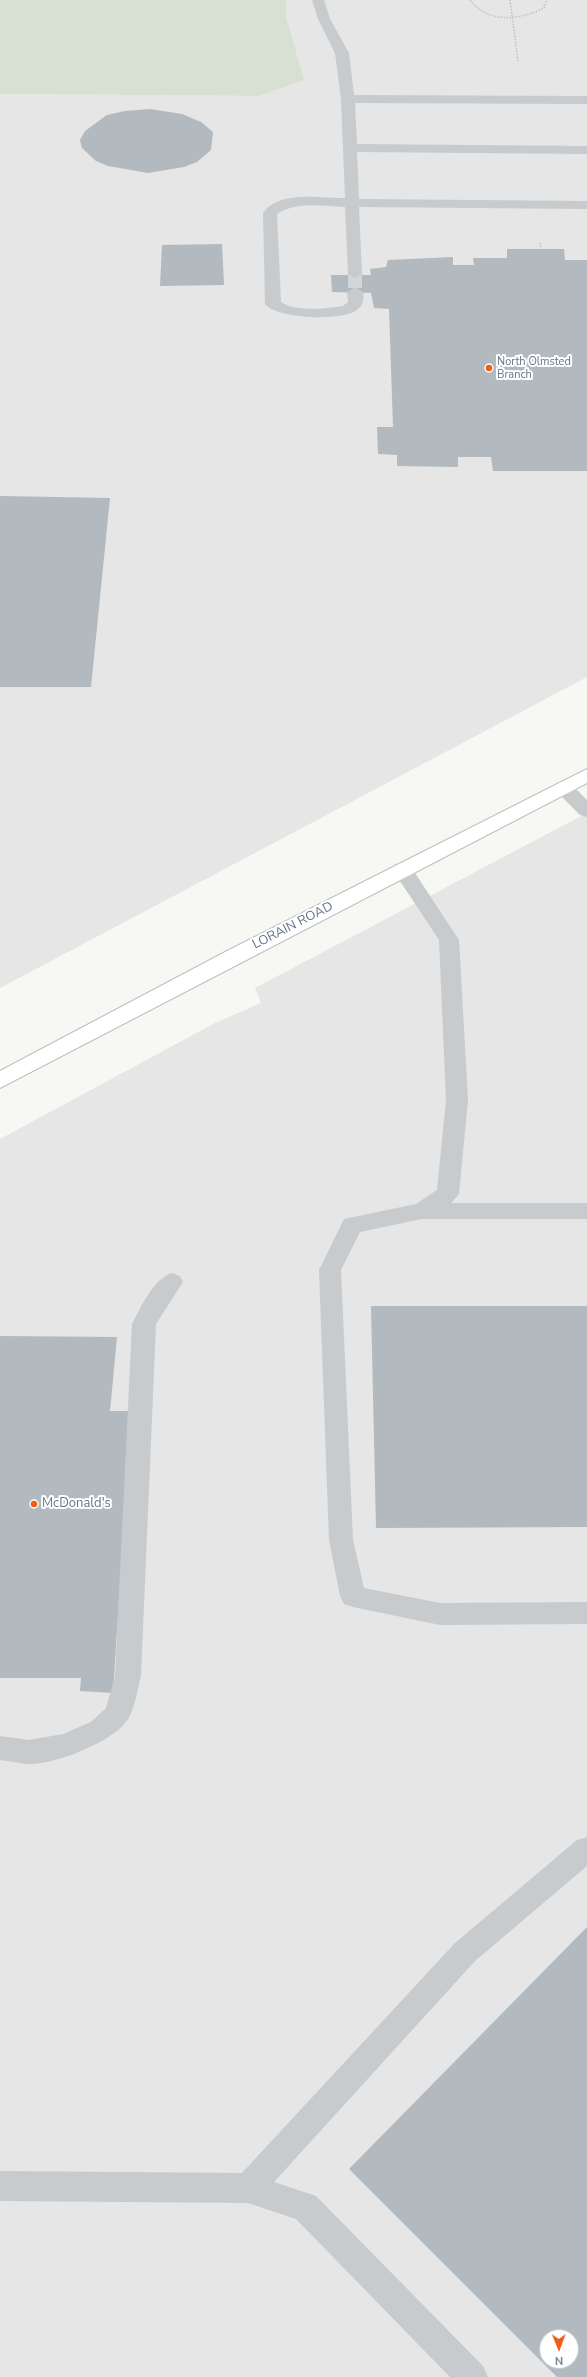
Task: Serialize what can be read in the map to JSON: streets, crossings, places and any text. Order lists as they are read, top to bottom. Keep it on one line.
{"streets":{"main road":["LORAIN ROAD"]},"places":["North Olmsted Branch","McDonald's"],"north":"bottom"}
